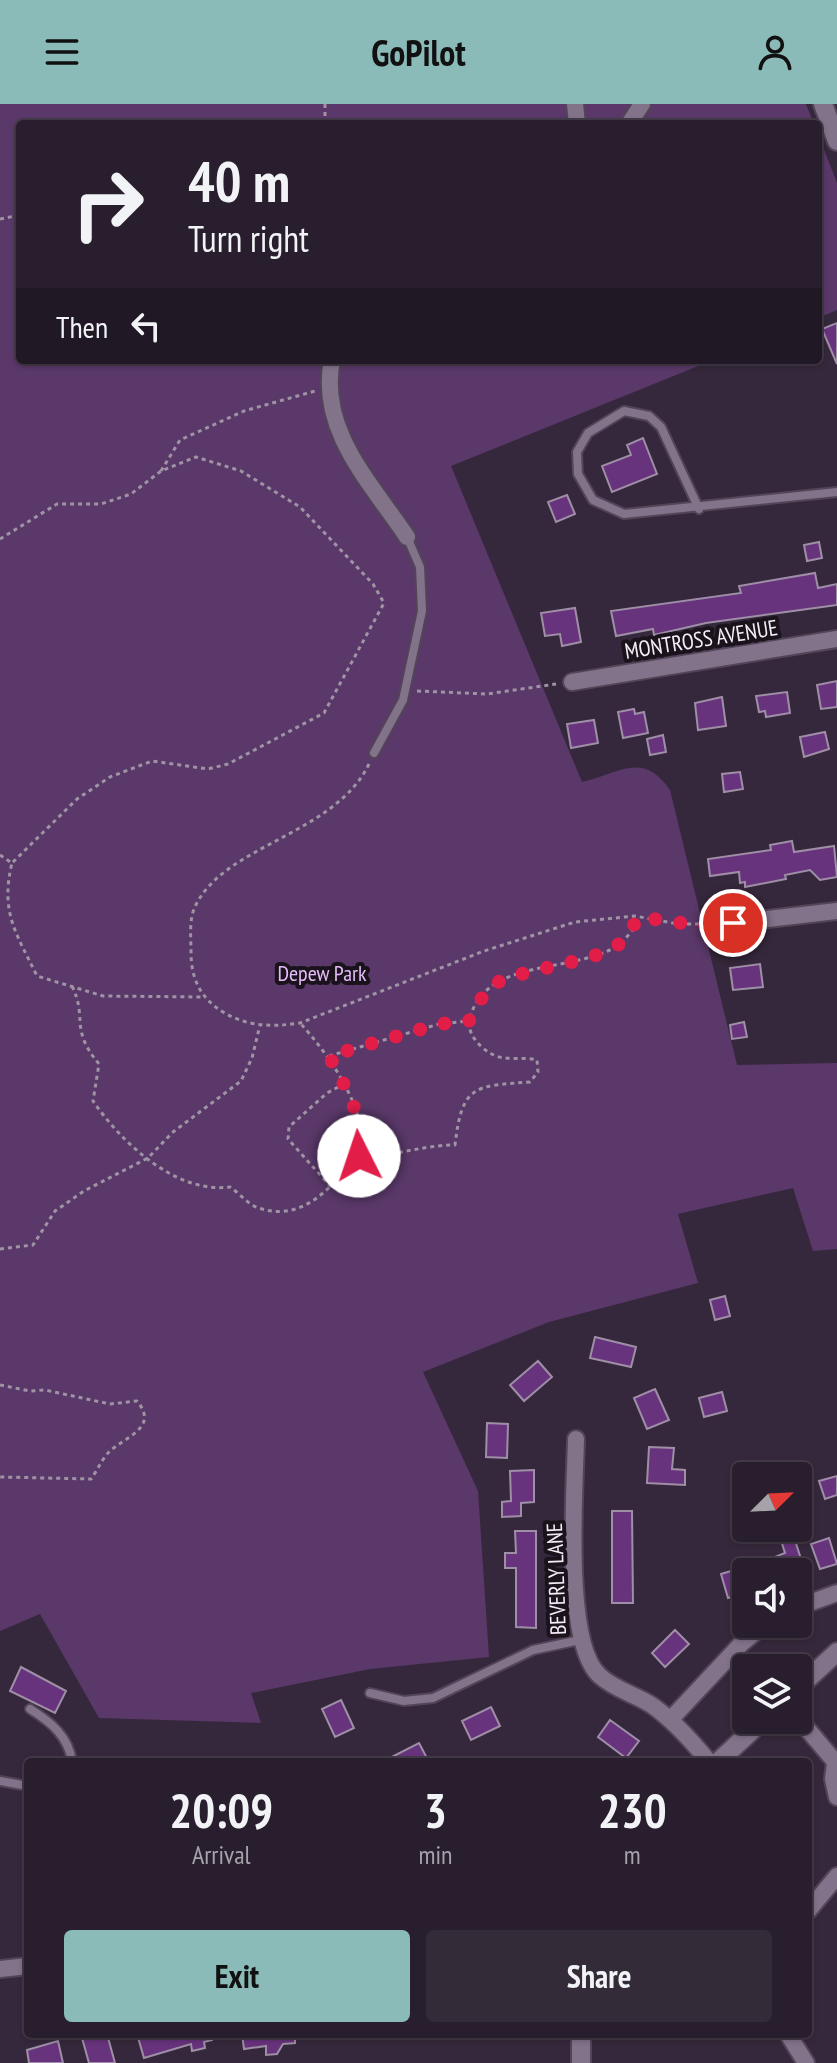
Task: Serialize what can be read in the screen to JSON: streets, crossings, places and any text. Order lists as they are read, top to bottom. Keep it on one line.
{"streets":{"street":["MONTROSS AVENUE","BEVERLY LANE"]},"parks":["Depew Park"],"north":"top right","page":{"header":"GoPilot","turn":["40 m","Turn right"],"then":"Then","eta":["20:09","Arrival","3","min","230","m"],"buttons":["Exit","Share"]}}
